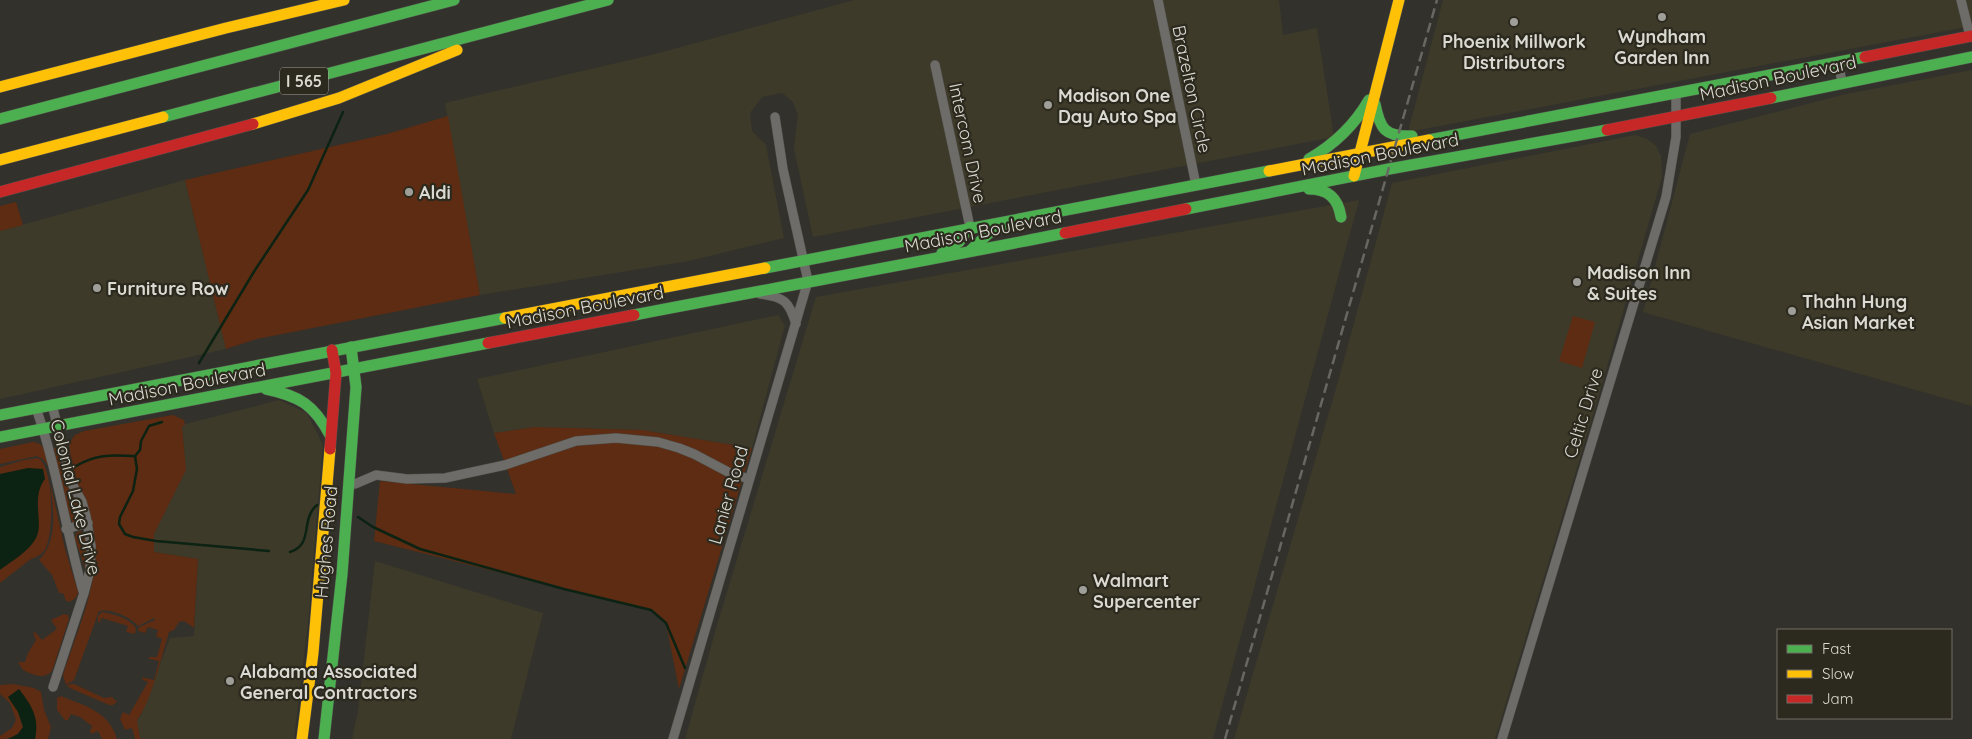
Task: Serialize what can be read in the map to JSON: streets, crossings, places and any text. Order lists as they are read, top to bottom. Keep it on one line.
{"streets":{"main road":["Madison Boulevard","I 565","Hughes Road"],"street":["Brazelton Circle","Intercom Drive","Celtic Drive","Lanier Road","Colonial Lake Drive"]},"crossings":[["Madison Boulevard","Brazelton Circle"],["Madison Boulevard","Intercom Drive"],["Madison Boulevard","Celtic Drive"],["Madison Boulevard","Lanier Road"],["Madison Boulevard","Colonial Lake Drive"],["Madison Boulevard","Hughes Road"]],"places":["Wyndham Garden Inn","Phoenix Millwork Distributors","Madison One Day Auto Spa","Aldi","Madison Inn & Suites","Furniture Row","Thahn Hung Asian Market","Walmart Supercenter","Alabama Associated General Contractors"],"legend":["Fast","Slow","Jam"]}
